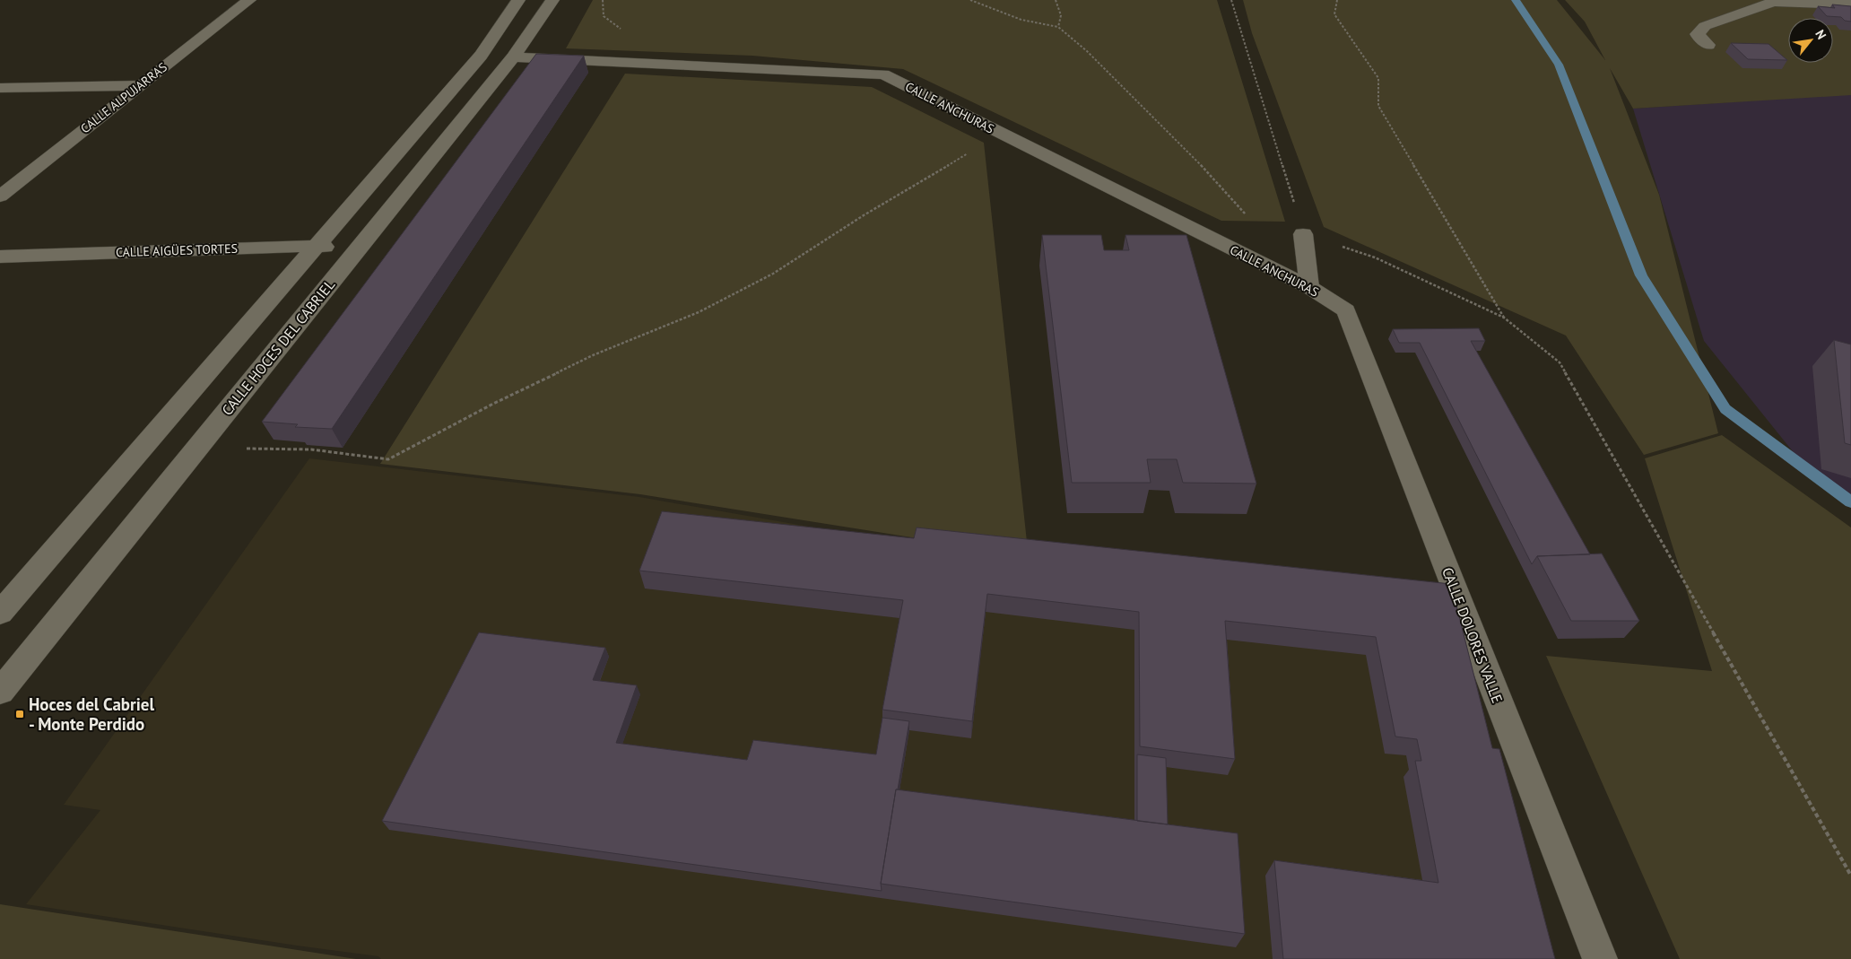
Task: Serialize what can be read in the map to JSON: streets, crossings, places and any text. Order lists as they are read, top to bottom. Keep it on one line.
{"streets":{"street":["CALLE ALPUJARRAS","CALLE ANCHURAS","CALLE AIGÜES TORTES","CALLE HOCES DEL CABRIEL","CALLE DOLORES VALLE"]},"crossings":[["CALLE ANCHURAS","CALLE HOCES DEL CABRIEL"],["CALLE ANCHURAS","CALLE DOLORES VALLE"],["CALLE AIGÜES TORTES","CALLE HOCES DEL CABRIEL"]],"places":{"transit":["Hoces del Cabriel - Monte Perdido"]},"north":"top right"}
